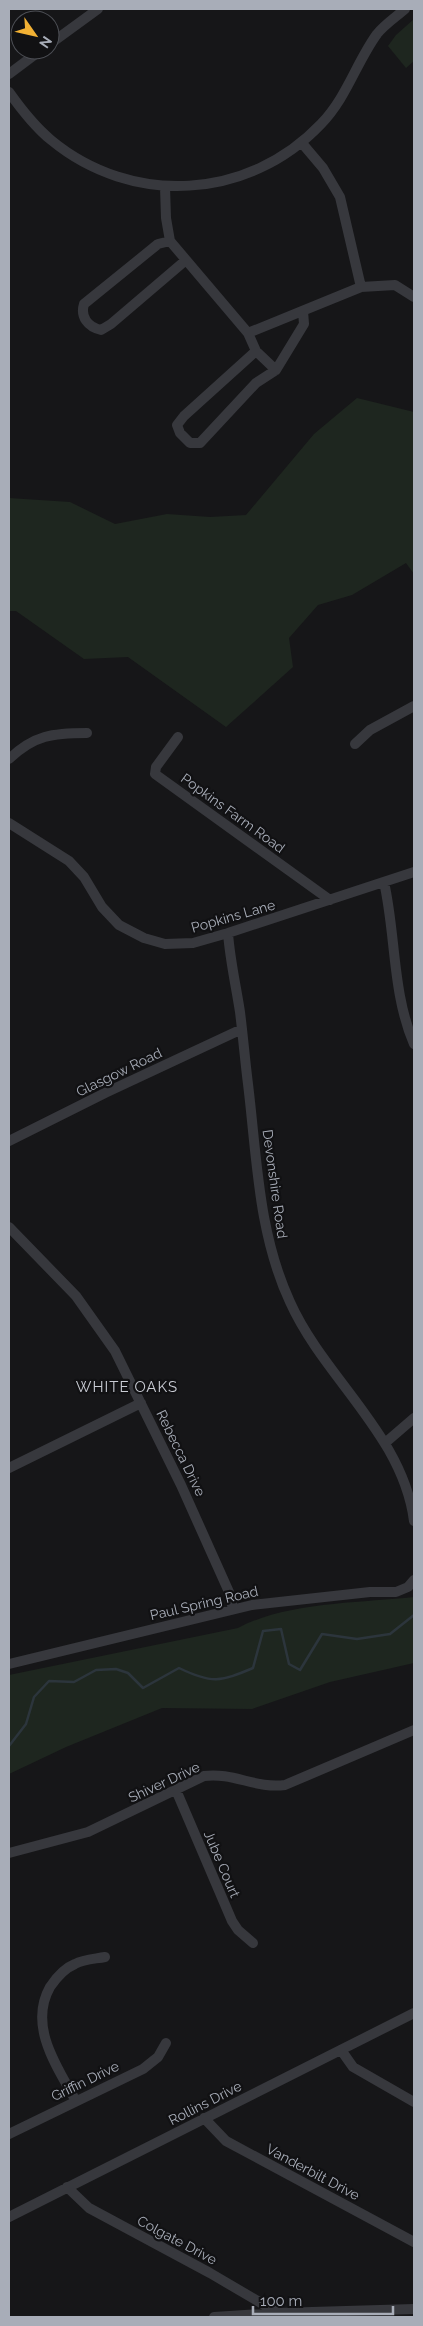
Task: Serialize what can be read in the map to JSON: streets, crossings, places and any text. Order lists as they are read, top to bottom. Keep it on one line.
{"streets":{"street":["Popkins Farm Road","Popkins Lane","Glasgow Road","Devonshire Road","Rebecca Drive","Paul Spring Road","Shiver Drive","Jube Court","Griffin Drive","Rollins Drive","Vanderbilt Drive","Colgate Drive"]},"crossings":[["Popkins Farm Road","Popkins Lane"],["Popkins Lane","Devonshire Road"],["Glasgow Road","Devonshire Road"],["Rebecca Drive","Paul Spring Road"],["Shiver Drive","Jube Court"],["Rollins Drive","Vanderbilt Drive"],["Rollins Drive","Colgate Drive"]],"districts":["WHITE OAKS"],"scale_bar":"100 m","north":"bottom right"}
